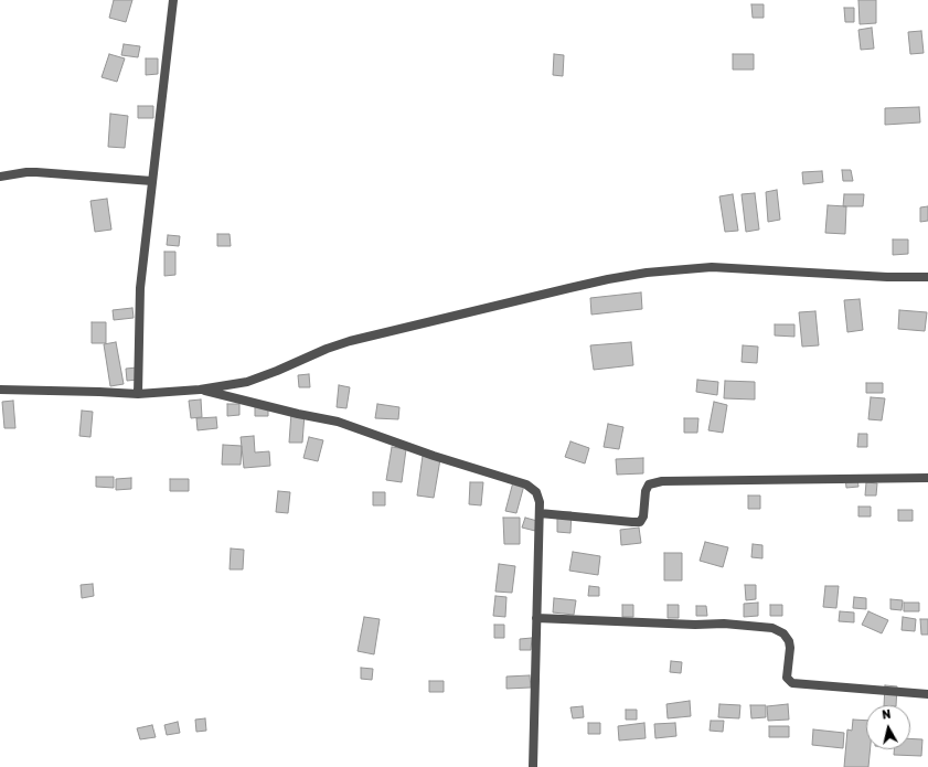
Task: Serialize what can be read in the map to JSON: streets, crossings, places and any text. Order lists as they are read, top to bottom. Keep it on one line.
{"north":"top"}
